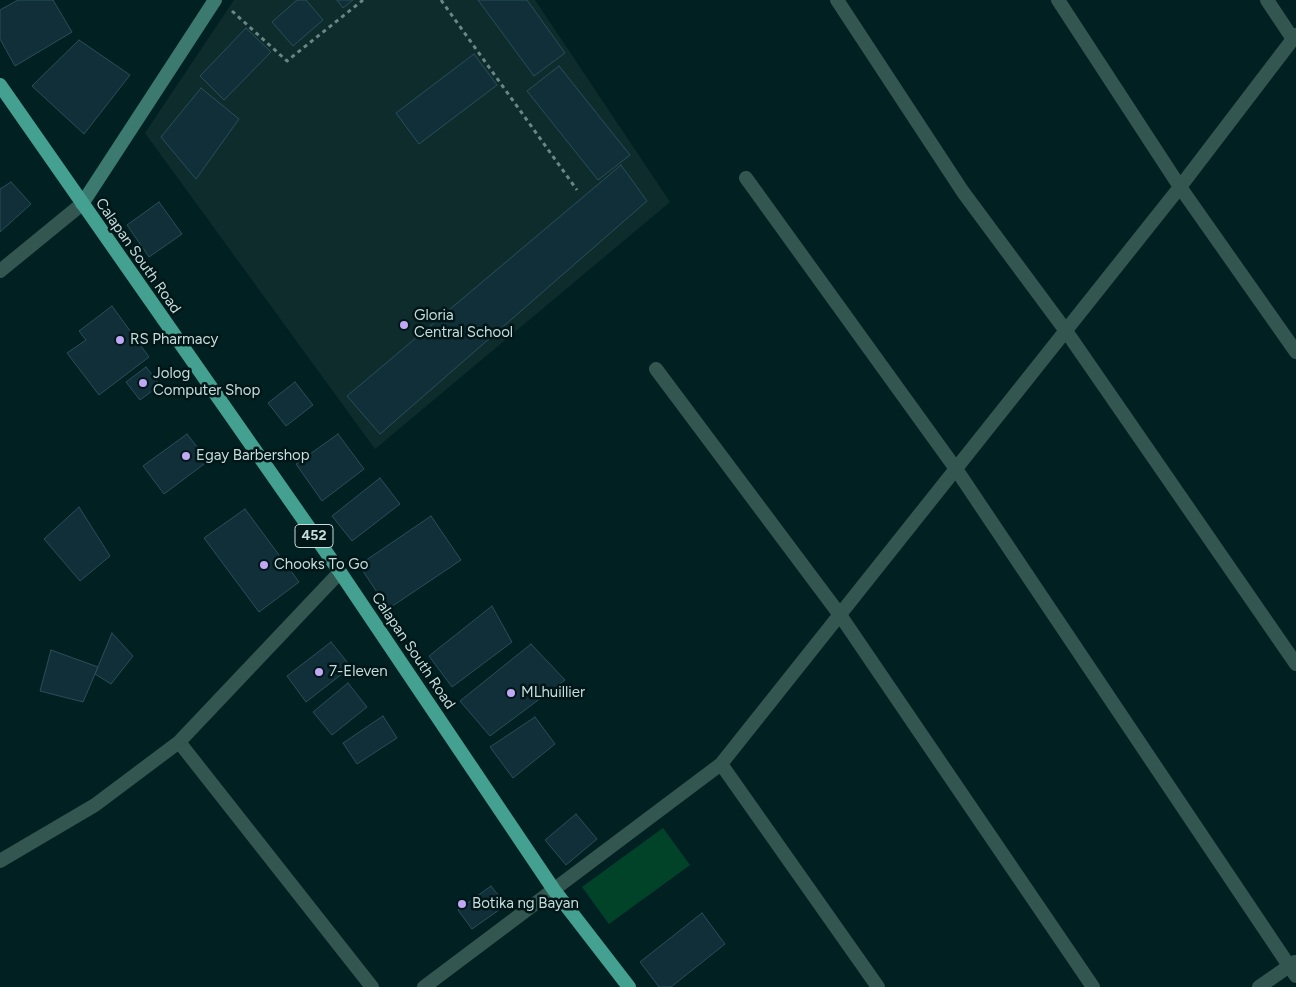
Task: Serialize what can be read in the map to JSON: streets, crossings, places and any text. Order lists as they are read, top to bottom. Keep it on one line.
{"streets":{"highway":["Calapan South Road","452"]},"places":["Gloria Central School","RS Pharmacy","Jolog Computer Shop","Egay Barbershop","Chooks To Go","7-Eleven","MLhuillier","Botika ng Bayan"]}
